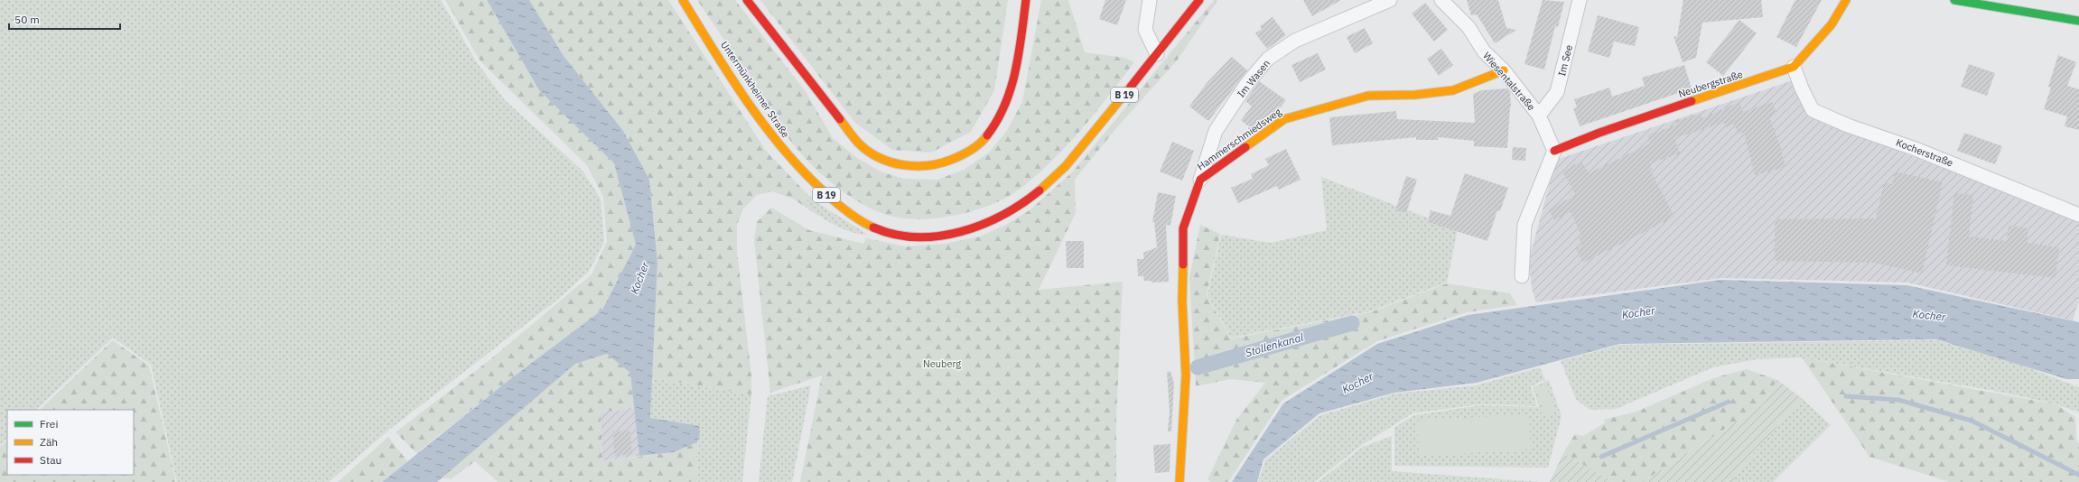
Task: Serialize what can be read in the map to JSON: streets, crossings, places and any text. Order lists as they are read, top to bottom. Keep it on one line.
{"streets":{"main road":["Neubergstraße","Untermünkheimer Straße","B 19","Hammerschmiedsweg"],"street":["Im See","Im Wasen","Wiesentalstraße","Kocherstraße"]},"crossings":[["Im See","Wiesentalstraße"],["Im Wasen","Hammerschmiedsweg"],["Wiesentalstraße","Neubergstraße"],["Wiesentalstraße","Hammerschmiedsweg"],["Neubergstraße","Kocherstraße"]],"water":["Kocher","Stollenkanal"],"parks":["Neuberg"],"legend":["Frei","Zäh","Stau"],"scale_bar":"50 m"}
